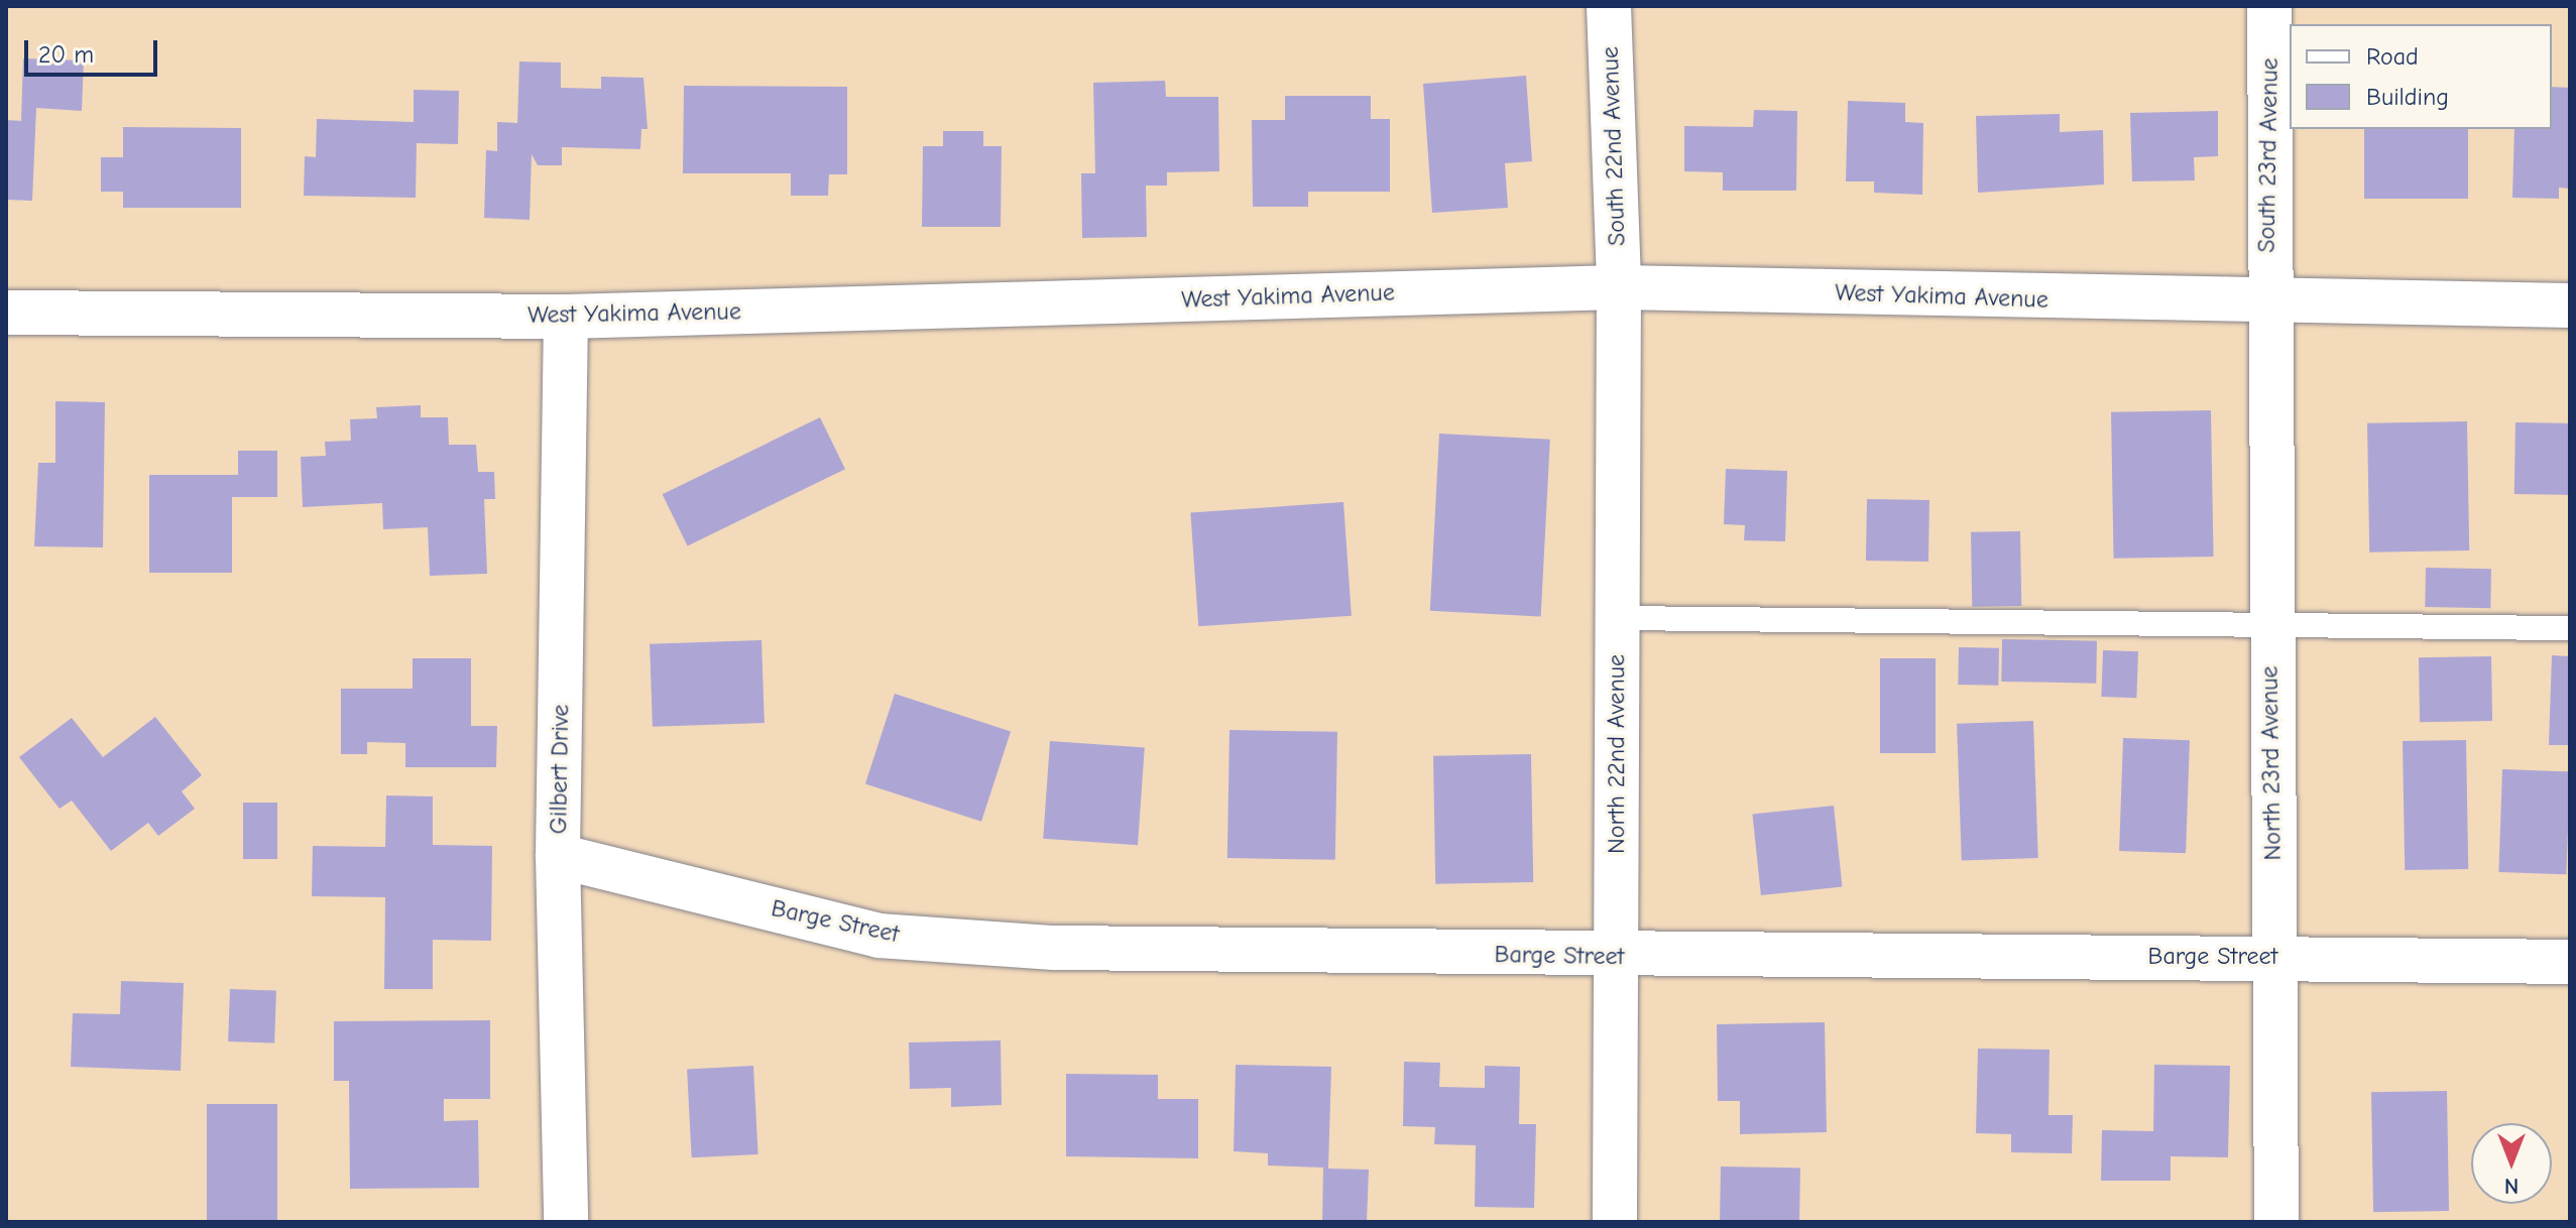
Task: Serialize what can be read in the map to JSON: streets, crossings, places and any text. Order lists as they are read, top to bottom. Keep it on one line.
{"streets":{"street":["South 22nd Avenue","South 23rd Avenue","West Yakima Avenue","North 22nd Avenue","North 23rd Avenue","Gilbert Drive","Barge Street"]},"crossings":[["South 22nd Avenue","West Yakima Avenue"],["South 22nd Avenue","North 22nd Avenue"],["South 23rd Avenue","West Yakima Avenue"],["South 23rd Avenue","North 23rd Avenue"],["West Yakima Avenue","North 22nd Avenue"],["West Yakima Avenue","North 23rd Avenue"],["West Yakima Avenue","Gilbert Drive"],["North 22nd Avenue","Barge Street"],["North 23rd Avenue","Barge Street"],["Gilbert Drive","Barge Street"]],"legend":["Road","Building"],"scale_bar":"20 m","north":"bottom"}
